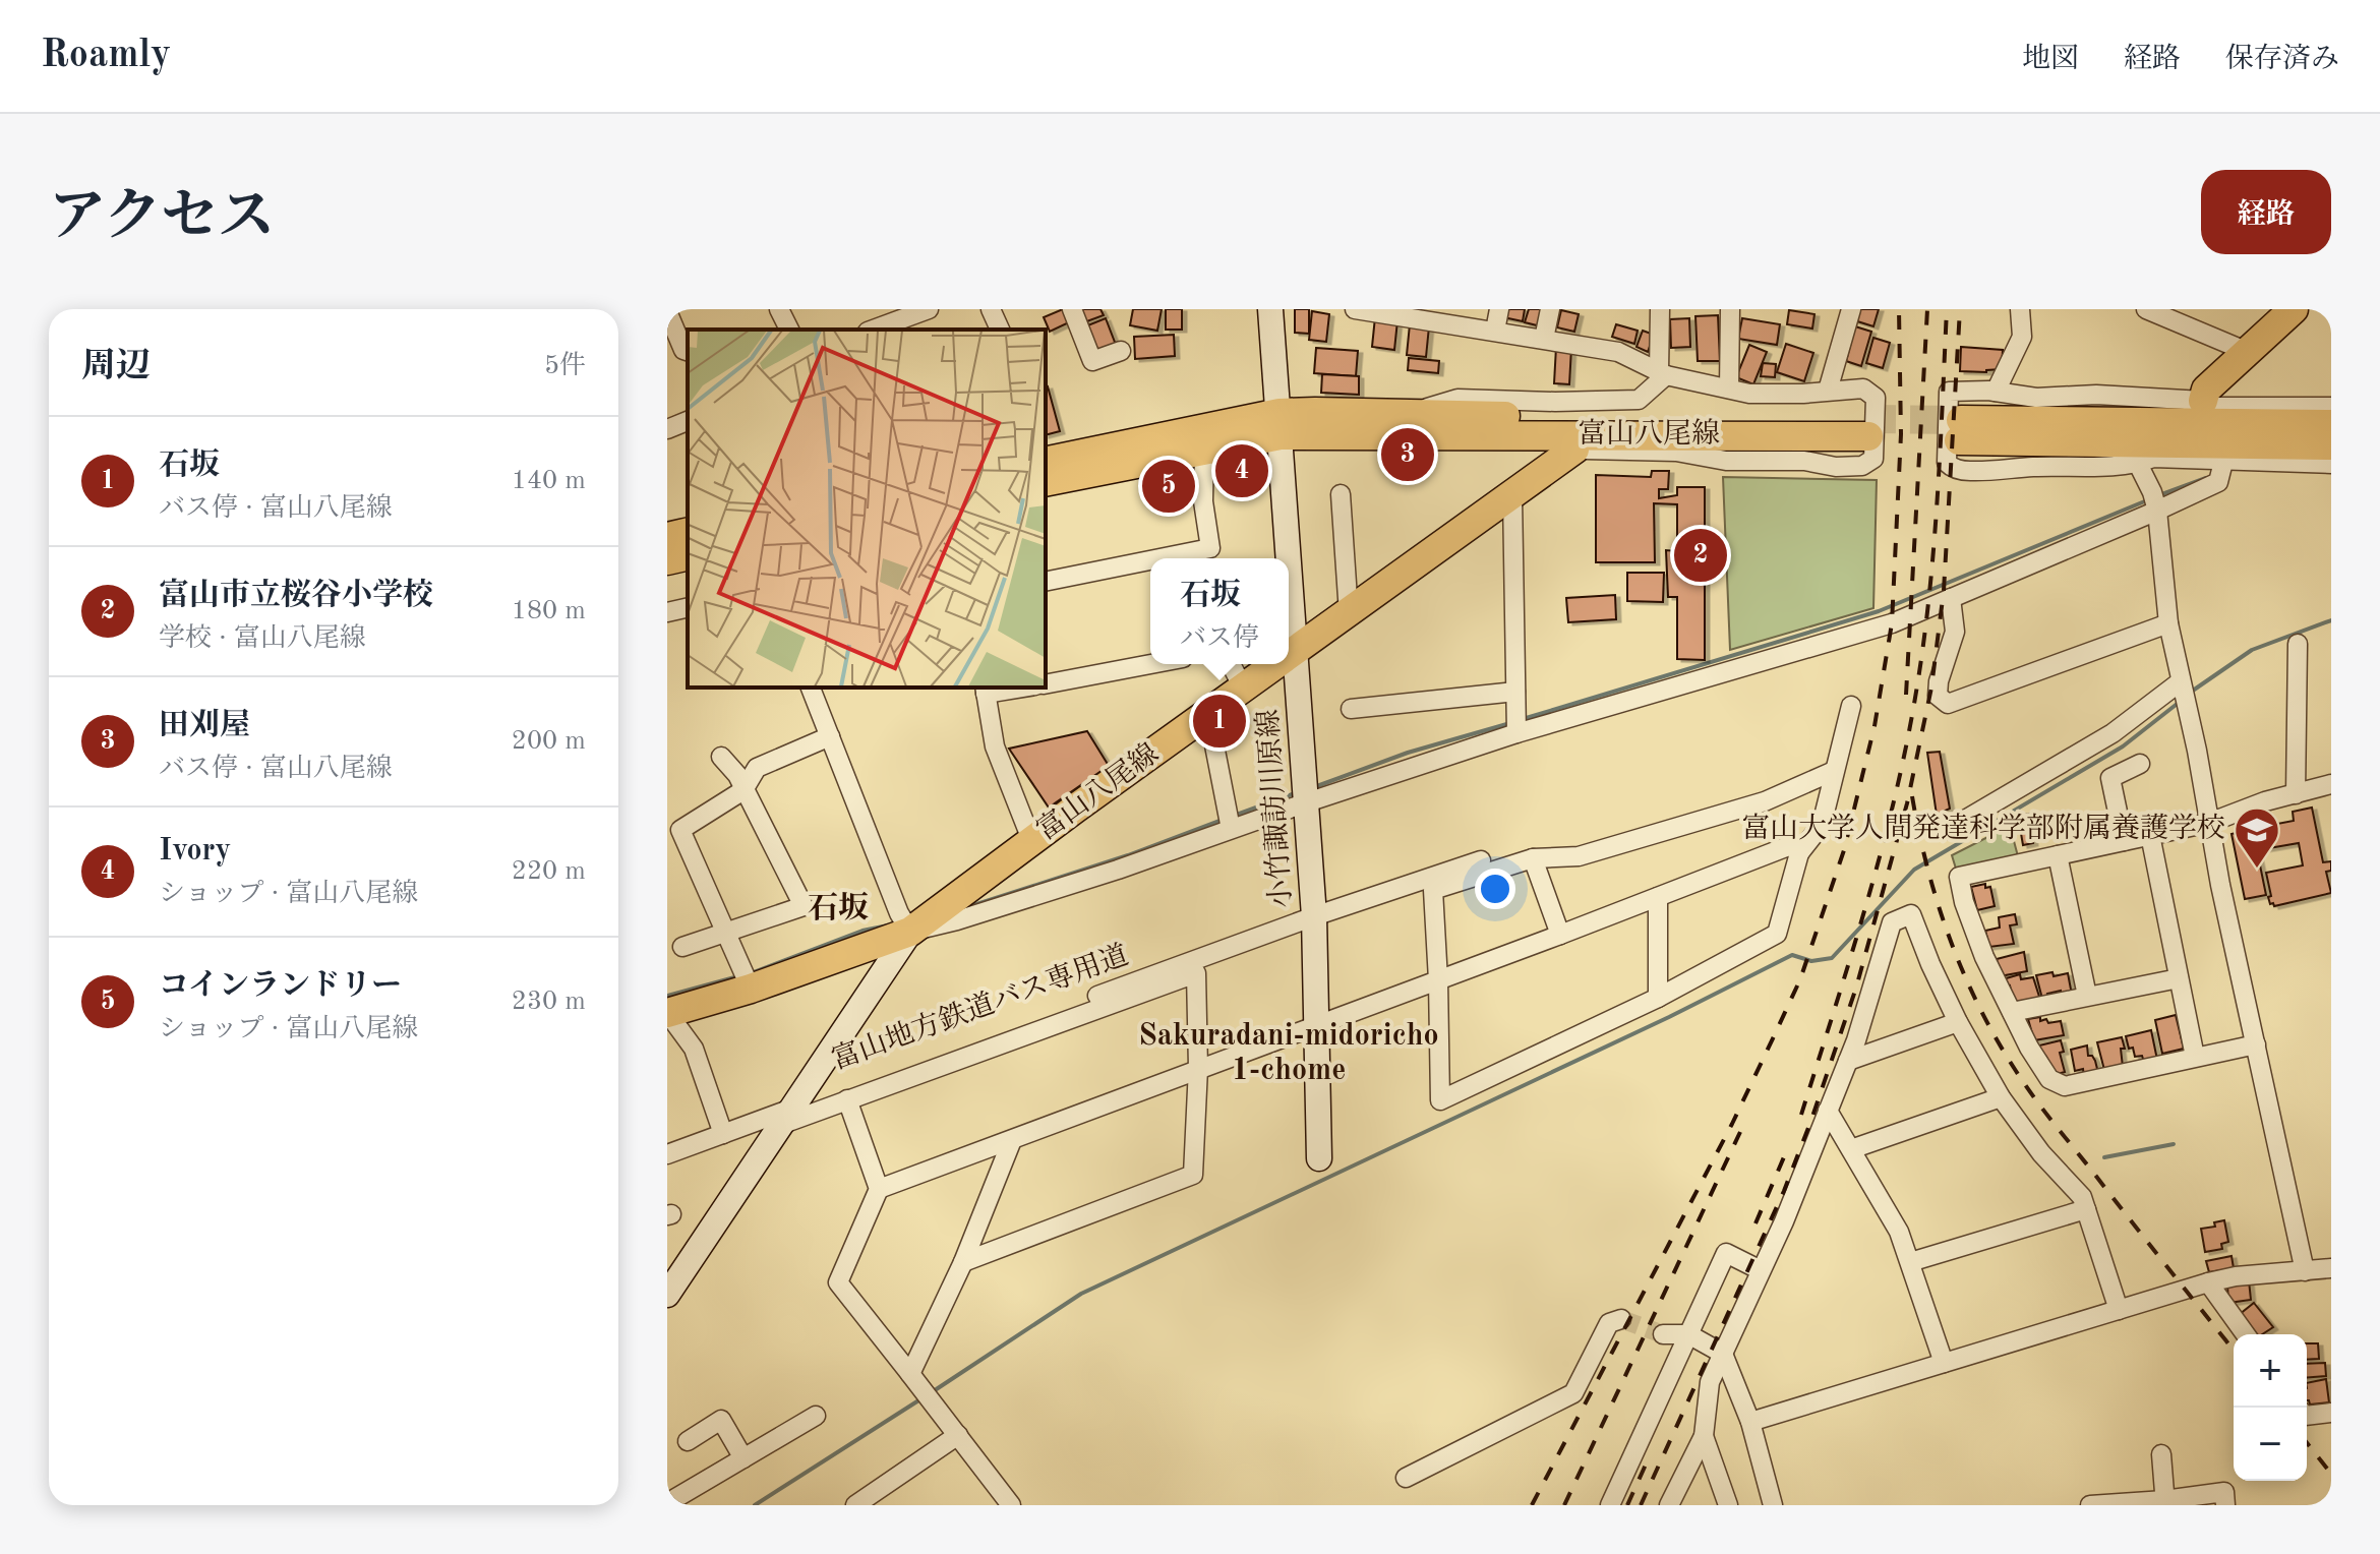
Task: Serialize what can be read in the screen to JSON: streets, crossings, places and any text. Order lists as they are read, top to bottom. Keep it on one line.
{"streets":{"main road":["富山八尾線","小竹諏訪川原線"],"street":["富山地方鉄道バス専用道"]},"crossings":[["富山八尾線","小竹諏訪川原線"],["小竹諏訪川原線","富山地方鉄道バス専用道"]],"districts":["石坂","Sakuradani-midoricho 1-chome"],"places":{"school or university":["富山大学人間発達科学部附属養護学校"]},"page":{"header":"Roamly","nav":["地図","経路","保存済み"],"title":"アクセス","buttons":"経路","heading":["周辺","5件"],"list":[{"mark":"1","name":"石坂","note":"バス停 · 富山八尾線","value":"140 m"},{"mark":"2","name":"富山市立桜谷小学校","note":"学校 · 富山八尾線","value":"180 m"},{"mark":"3","name":"田刈屋","note":"バス停 · 富山八尾線","value":"200 m"},{"mark":"4","name":"Ivory","note":"ショップ · 富山八尾線","value":"220 m"},{"mark":"5","name":"コインランドリー","note":"ショップ · 富山八尾線","value":"230 m"}],"pins":["3","4","5","2","1"],"popup":["石坂","バス停"],"map_buttons":["+","−"]}}
